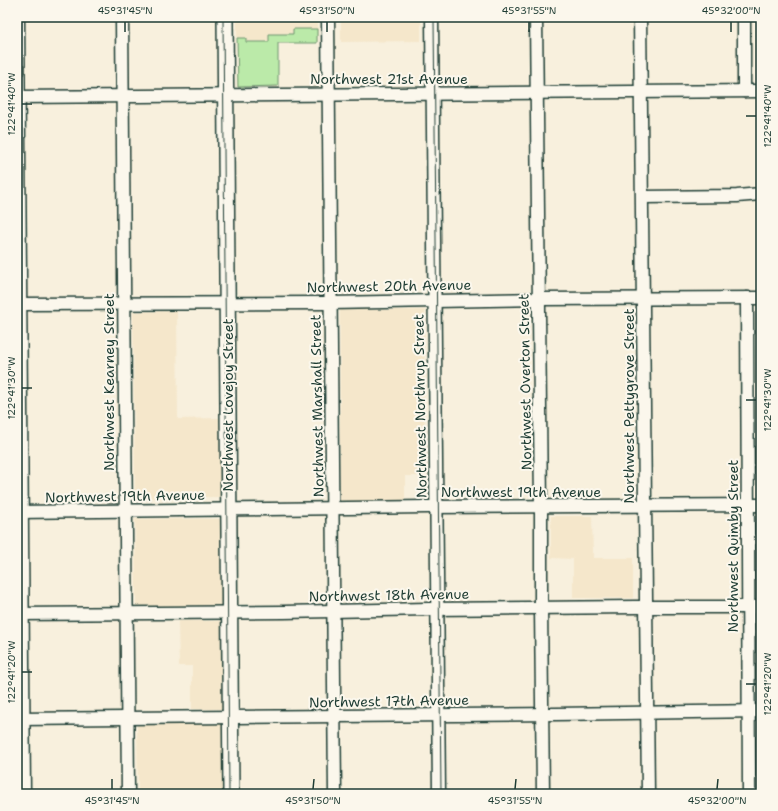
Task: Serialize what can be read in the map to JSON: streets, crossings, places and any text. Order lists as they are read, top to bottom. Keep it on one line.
{"streets":{"main road":["Northwest Lovejoy Street"],"street":["Northwest 21st Avenue","Northwest 20th Avenue","Northwest Kearney Street","Northwest Overton Street","Northwest Marshall Street","Northwest Northrup Street","Northwest Pettygrove Street","Northwest 19th Avenue","Northwest Quimby Street","Northwest 18th Avenue","Northwest 17th Avenue"]},"crossings":[["Northwest 21st Avenue","Northwest Kearney Street"],["Northwest 21st Avenue","Northwest Overton Street"],["Northwest 21st Avenue","Northwest Lovejoy Street"],["Northwest 21st Avenue","Northwest Marshall Street"],["Northwest 21st Avenue","Northwest Northrup Street"],["Northwest 21st Avenue","Northwest Pettygrove Street"],["Northwest 20th Avenue","Northwest Kearney Street"],["Northwest 20th Avenue","Northwest Overton Street"],["Northwest 20th Avenue","Northwest Lovejoy Street"],["Northwest 20th Avenue","Northwest Marshall Street"],["Northwest 20th Avenue","Northwest Northrup Street"],["Northwest 20th Avenue","Northwest Pettygrove Street"],["Northwest 20th Avenue","Northwest Quimby Street"],["Northwest Kearney Street","Northwest 19th Avenue"],["Northwest Kearney Street","Northwest 18th Avenue"],["Northwest Kearney Street","Northwest 17th Avenue"],["Northwest Overton Street","Northwest 19th Avenue"],["Northwest Overton Street","Northwest 18th Avenue"],["Northwest Overton Street","Northwest 17th Avenue"],["Northwest Lovejoy Street","Northwest 19th Avenue"],["Northwest Lovejoy Street","Northwest 18th Avenue"],["Northwest Lovejoy Street","Northwest 17th Avenue"],["Northwest Marshall Street","Northwest 19th Avenue"],["Northwest Marshall Street","Northwest 18th Avenue"],["Northwest Marshall Street","Northwest 17th Avenue"],["Northwest Northrup Street","Northwest 19th Avenue"],["Northwest Northrup Street","Northwest 18th Avenue"],["Northwest Northrup Street","Northwest 17th Avenue"],["Northwest Pettygrove Street","Northwest 19th Avenue"],["Northwest Pettygrove Street","Northwest 18th Avenue"],["Northwest Pettygrove Street","Northwest 17th Avenue"],["Northwest 19th Avenue","Northwest Quimby Street"],["Northwest Quimby Street","Northwest 18th Avenue"],["Northwest Quimby Street","Northwest 17th Avenue"]],"coordinates":["45°31'45\"N","45°31'50\"N","45°31'55\"N","45°32'00\"N","122°41'40\"W","122°41'30\"W","122°41'20\"W"]}
